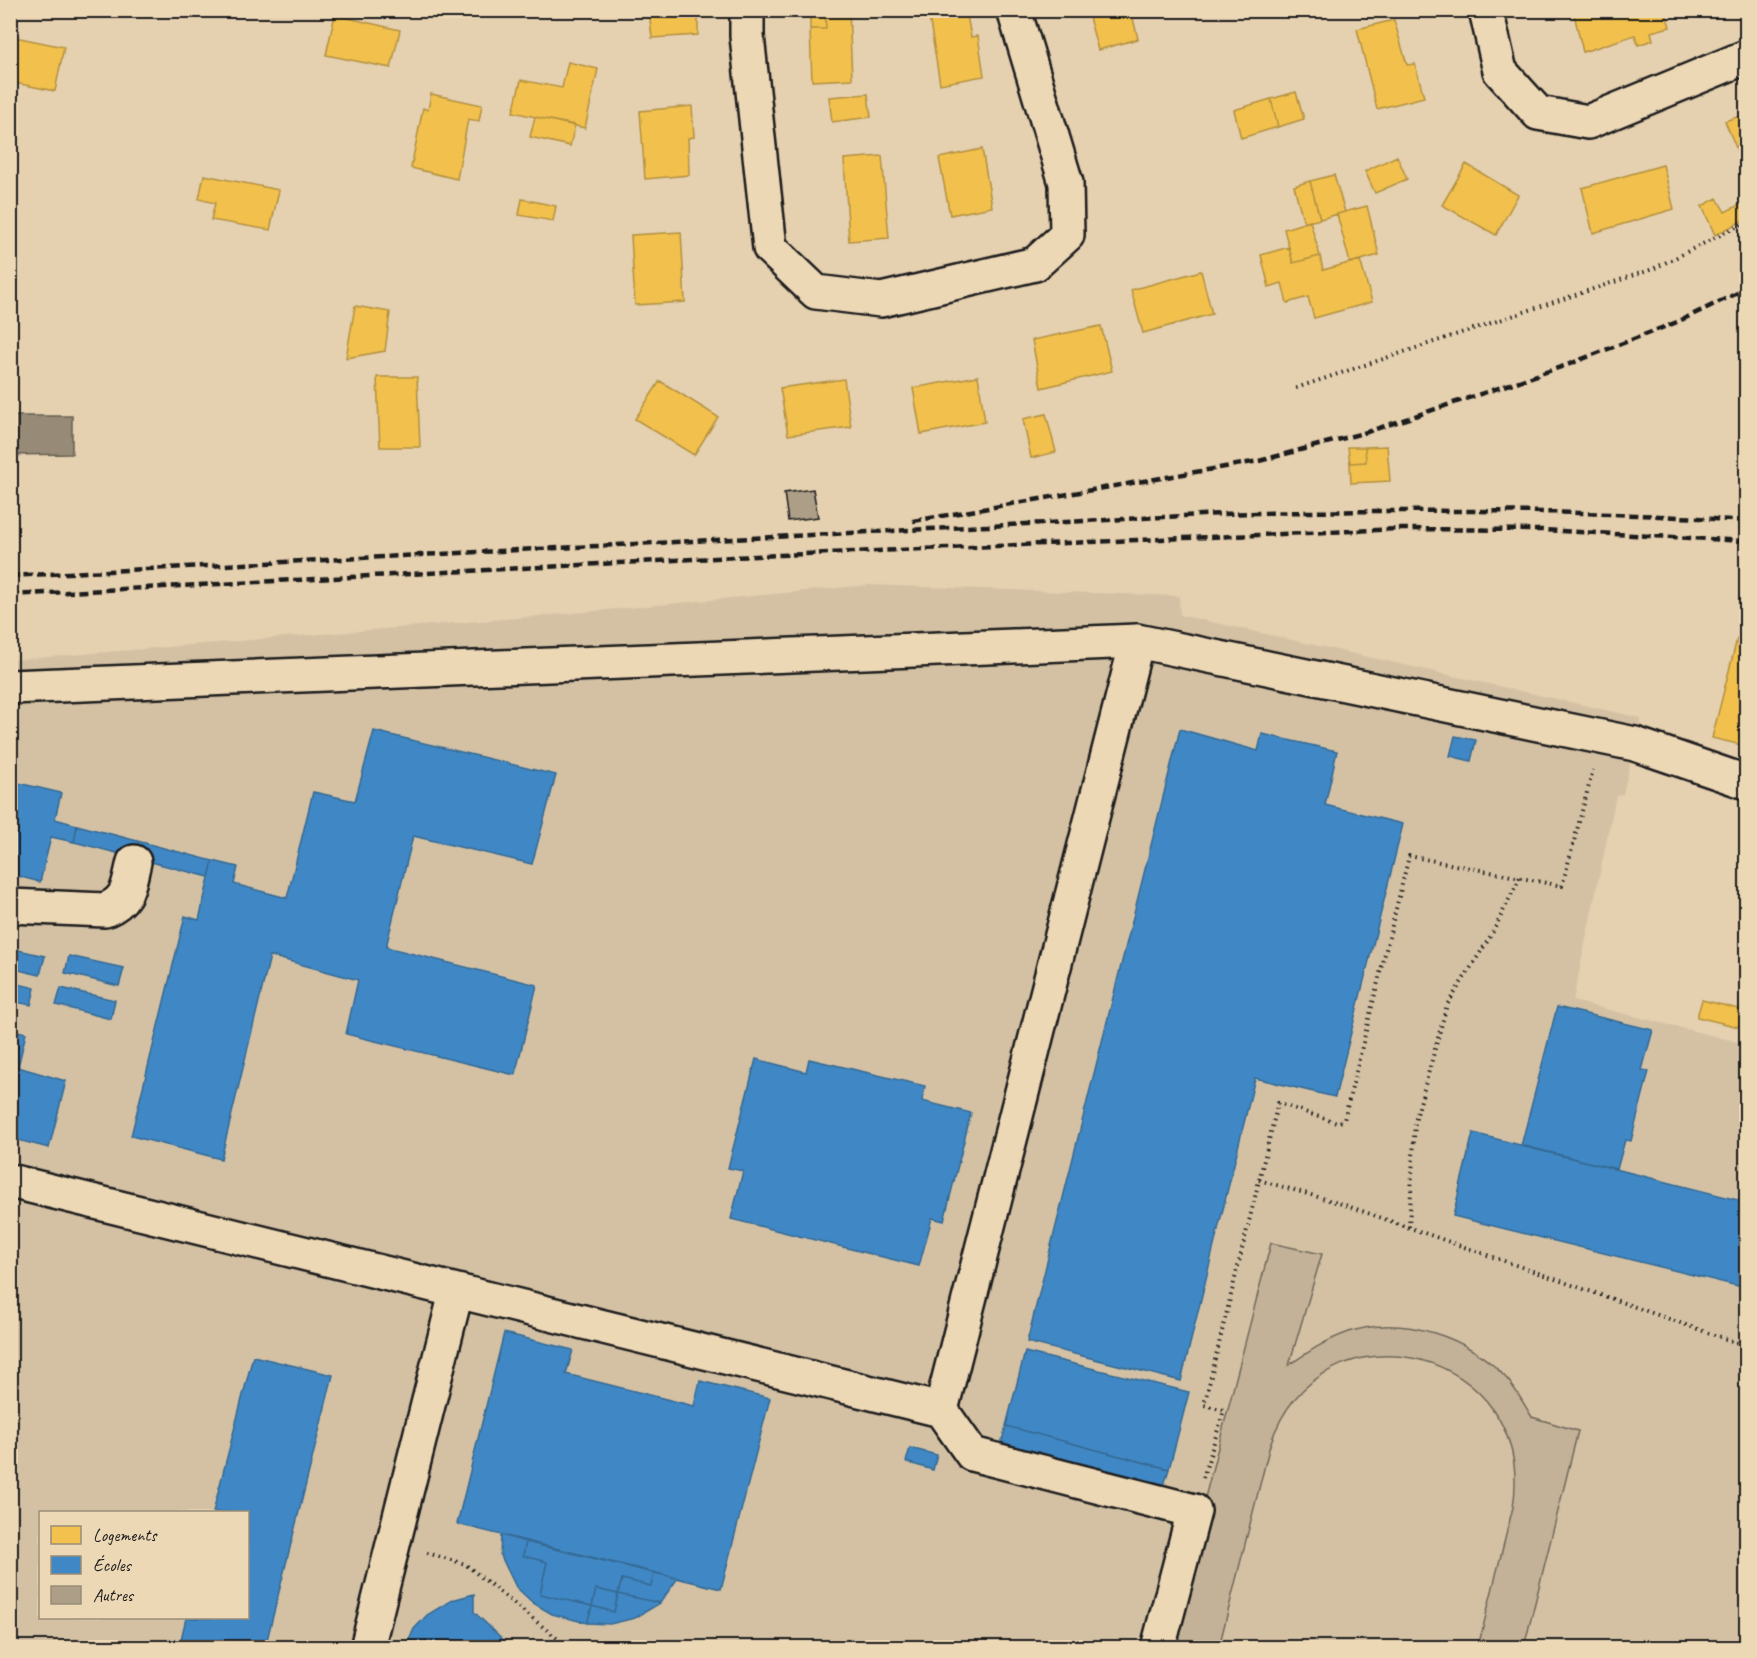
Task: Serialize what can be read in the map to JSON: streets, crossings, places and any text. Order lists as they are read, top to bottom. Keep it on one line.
{"legend":["Logements","Écoles","Autres"]}
